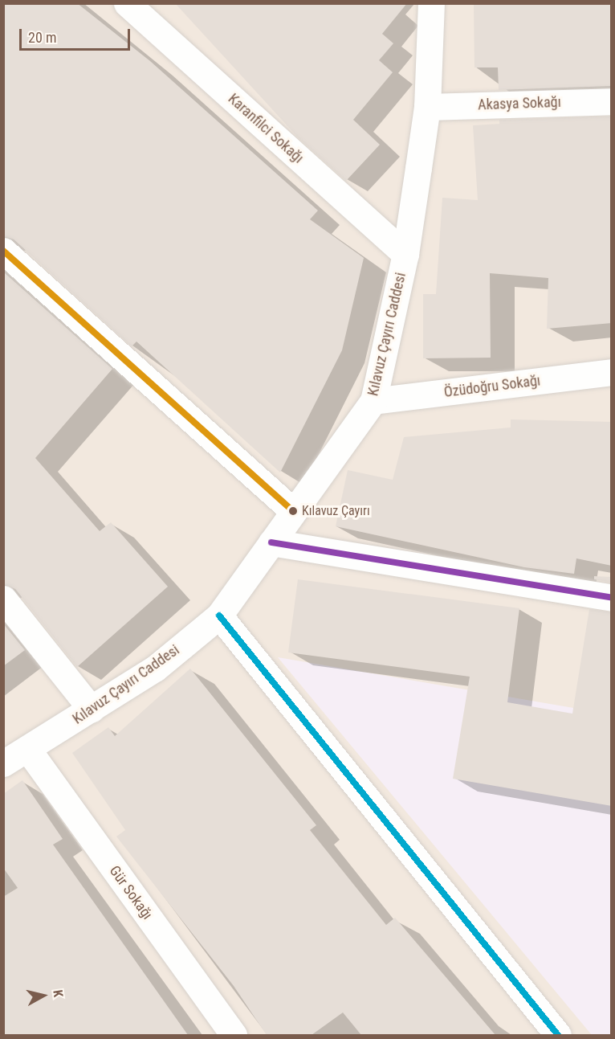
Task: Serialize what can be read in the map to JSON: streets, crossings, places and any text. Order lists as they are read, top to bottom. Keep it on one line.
{"streets":{"street":["Akasya Sokağı","Karanfilci Sokağı","Kılavuz Çayırı Caddesi","Özüdoğru Sokağı","Gür Sokağı"]},"crossings":[["Akasya Sokağı","Kılavuz Çayırı Caddesi"],["Karanfilci Sokağı","Kılavuz Çayırı Caddesi"],["Kılavuz Çayırı Caddesi","Özüdoğru Sokağı"],["Kılavuz Çayırı Caddesi","Gür Sokağı"]],"places":["Kılavuz Çayırı"],"scale_bar":"20 m","north":"right"}
